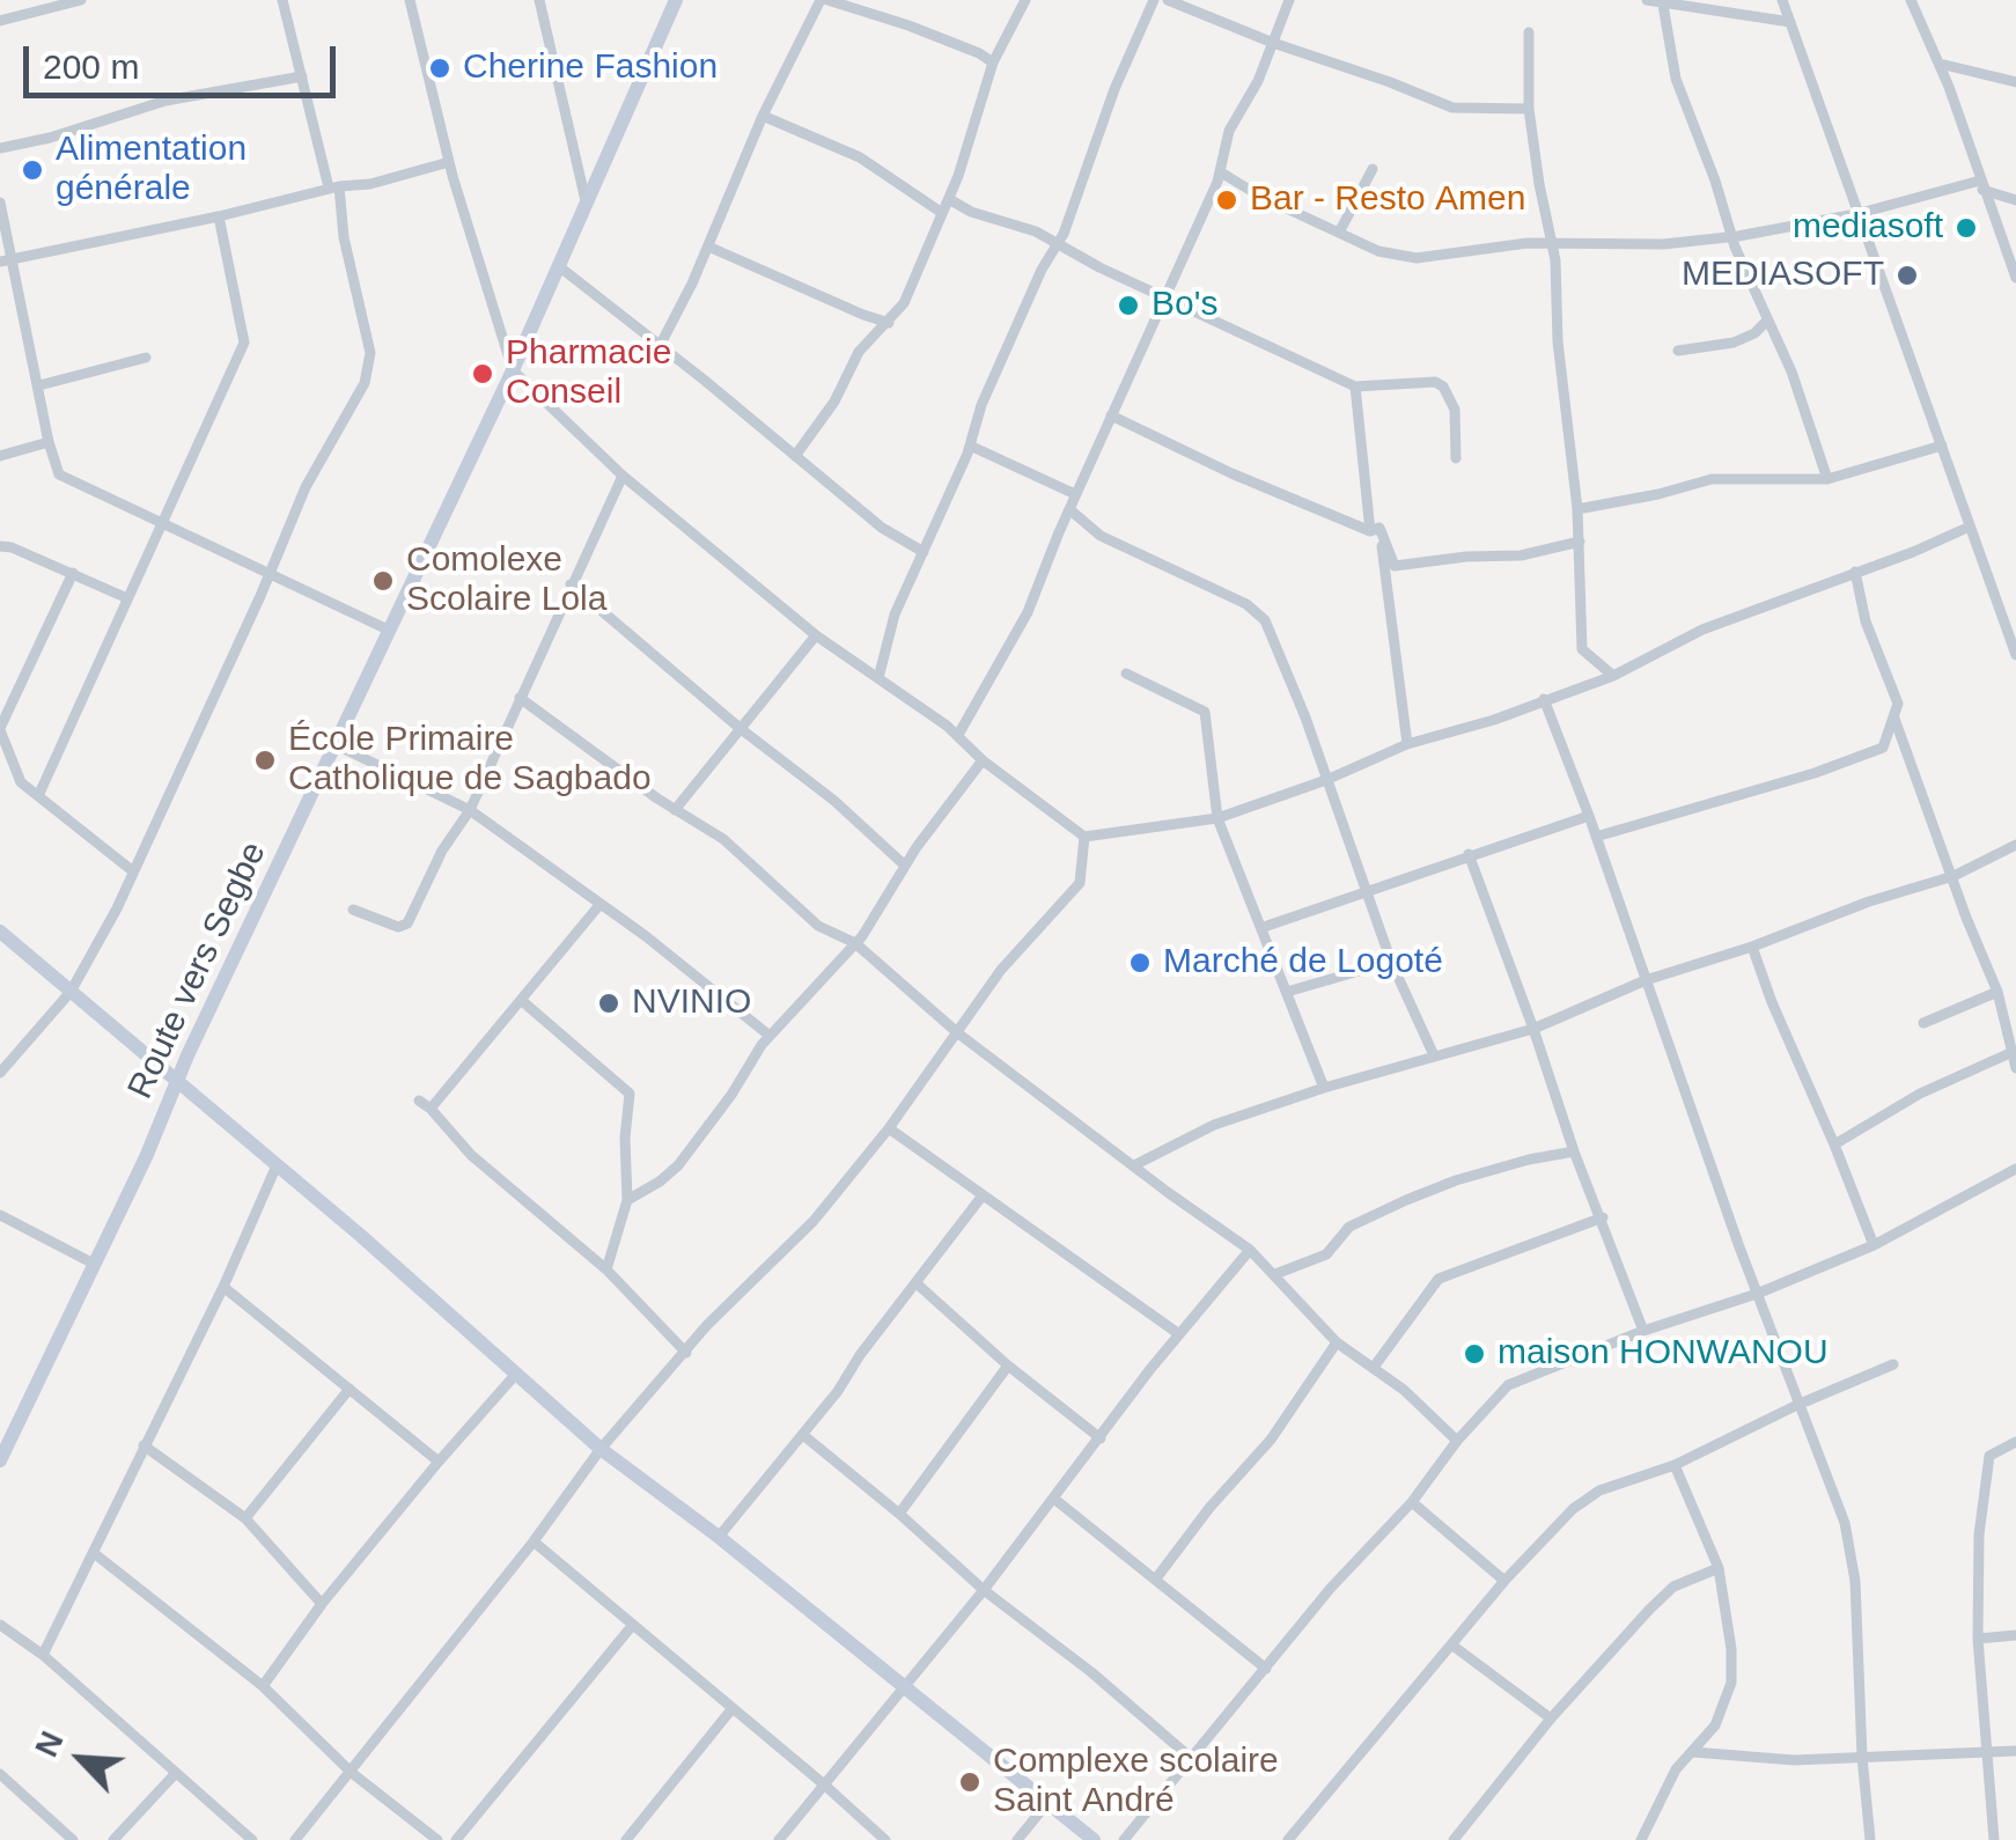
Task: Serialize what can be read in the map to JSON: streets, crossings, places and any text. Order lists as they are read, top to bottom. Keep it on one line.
{"streets":{"main road":["Route vers Segbe"]},"places":["Cherine Fashion","Alimentation générale","Bar - Resto Amen","mediasoft","MEDIASOFT","Bo's","Pharmacie Conseil","Comolexe Scolaire Lola","École Primaire Catholique de Sagbado","Marché de Logoté","NVINIO","maison HONWANOU","Complexe scolaire Saint André"],"scale_bar":"200 m","north":"top left"}
